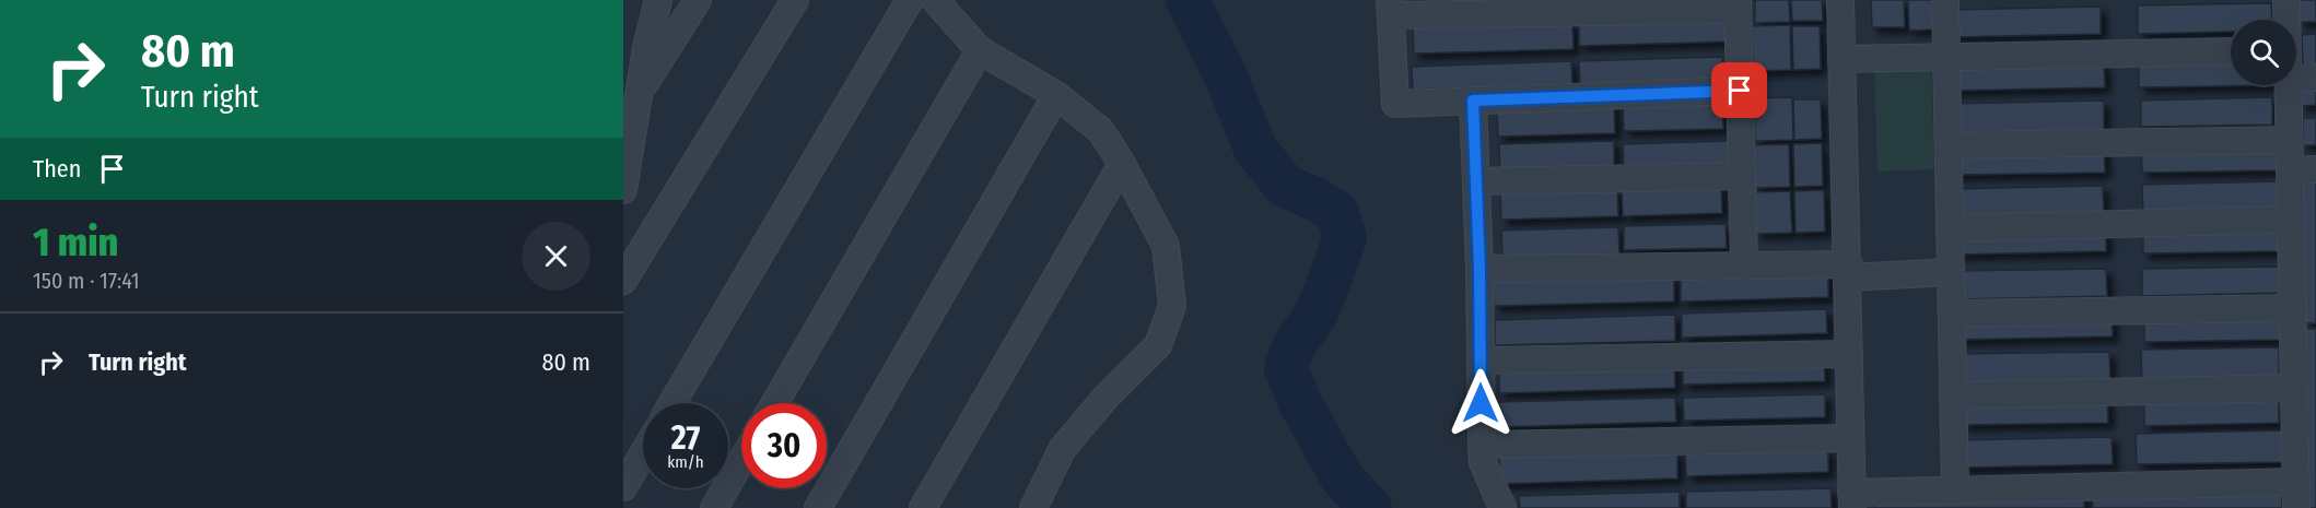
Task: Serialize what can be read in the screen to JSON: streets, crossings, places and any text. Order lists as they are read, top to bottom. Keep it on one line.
{"page":{"turn":["80 m","Turn right"],"then":"Then","heading":["1 min","150 m · 17:41"],"list":[{"name":"Turn right","value":"80 m"}],"speed":"27 km/h","limit":"30"}}
